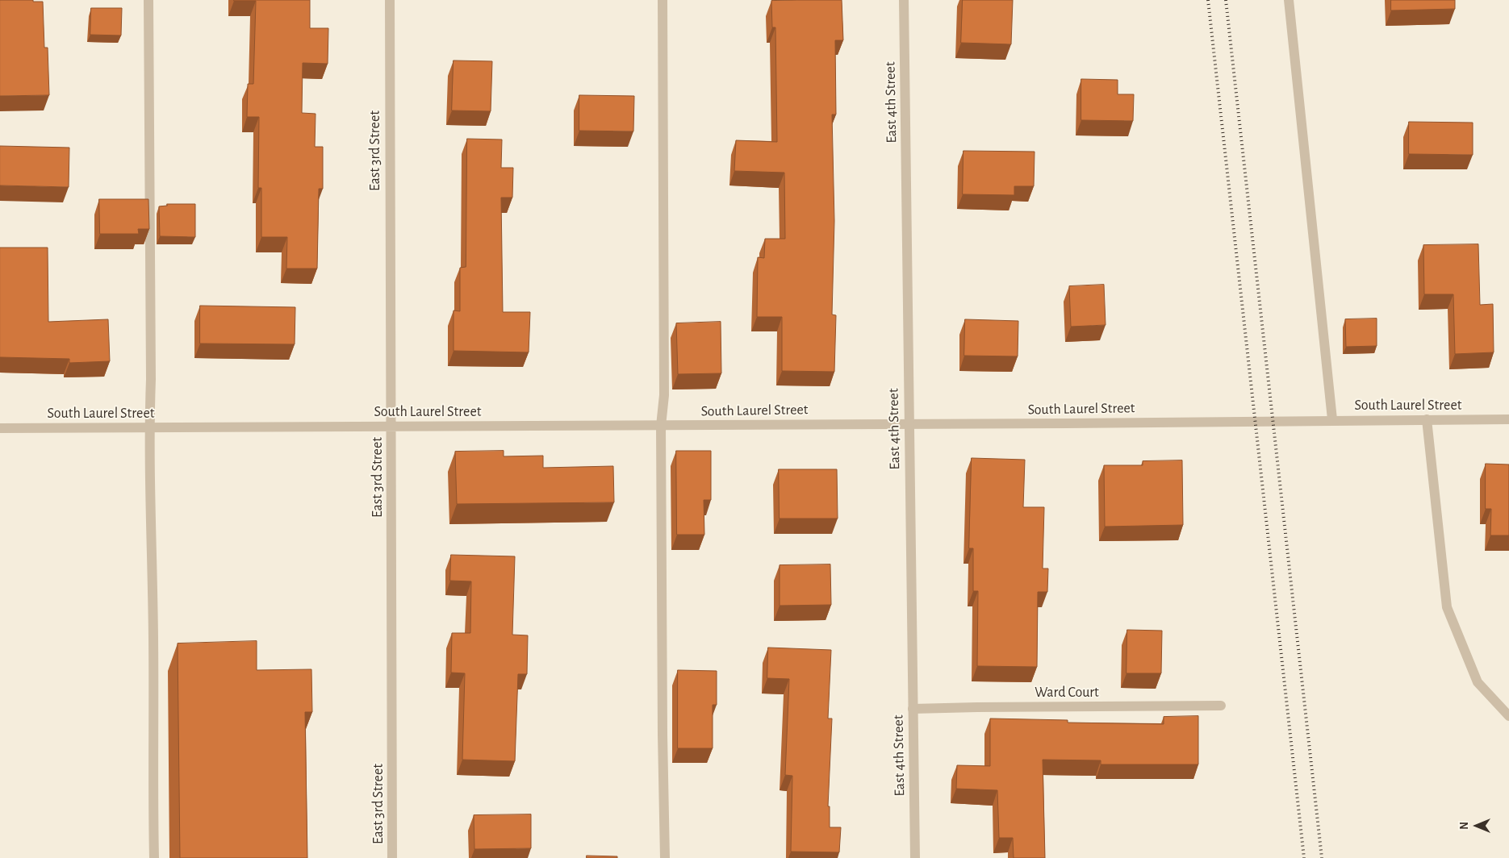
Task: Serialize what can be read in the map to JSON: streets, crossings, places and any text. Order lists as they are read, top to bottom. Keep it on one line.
{"streets":{"street":["East 4th Street","East 3rd Street","South Laurel Street","Ward Court"]},"crossings":[["East 4th Street","South Laurel Street"],["East 4th Street","Ward Court"],["East 3rd Street","South Laurel Street"]],"north":"left"}
